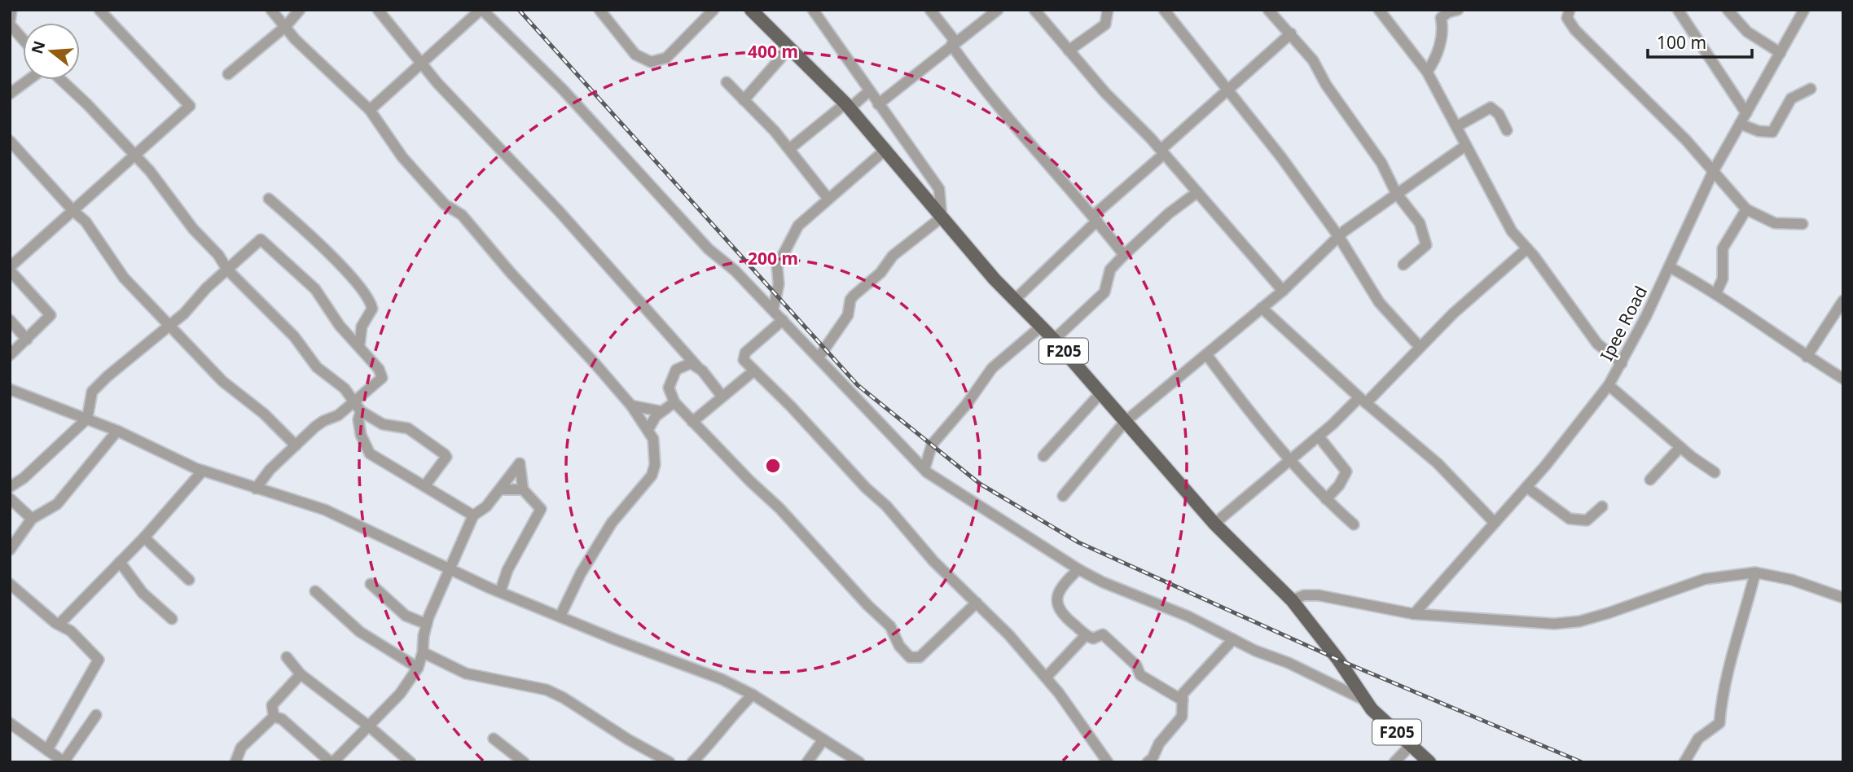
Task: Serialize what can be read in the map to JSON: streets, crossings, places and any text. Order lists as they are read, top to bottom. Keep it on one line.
{"streets":{"main road":["F205"],"street":["Ipee Road"]},"scale_bar":"100 m","north":"left","rings":["400 m","200 m"]}
